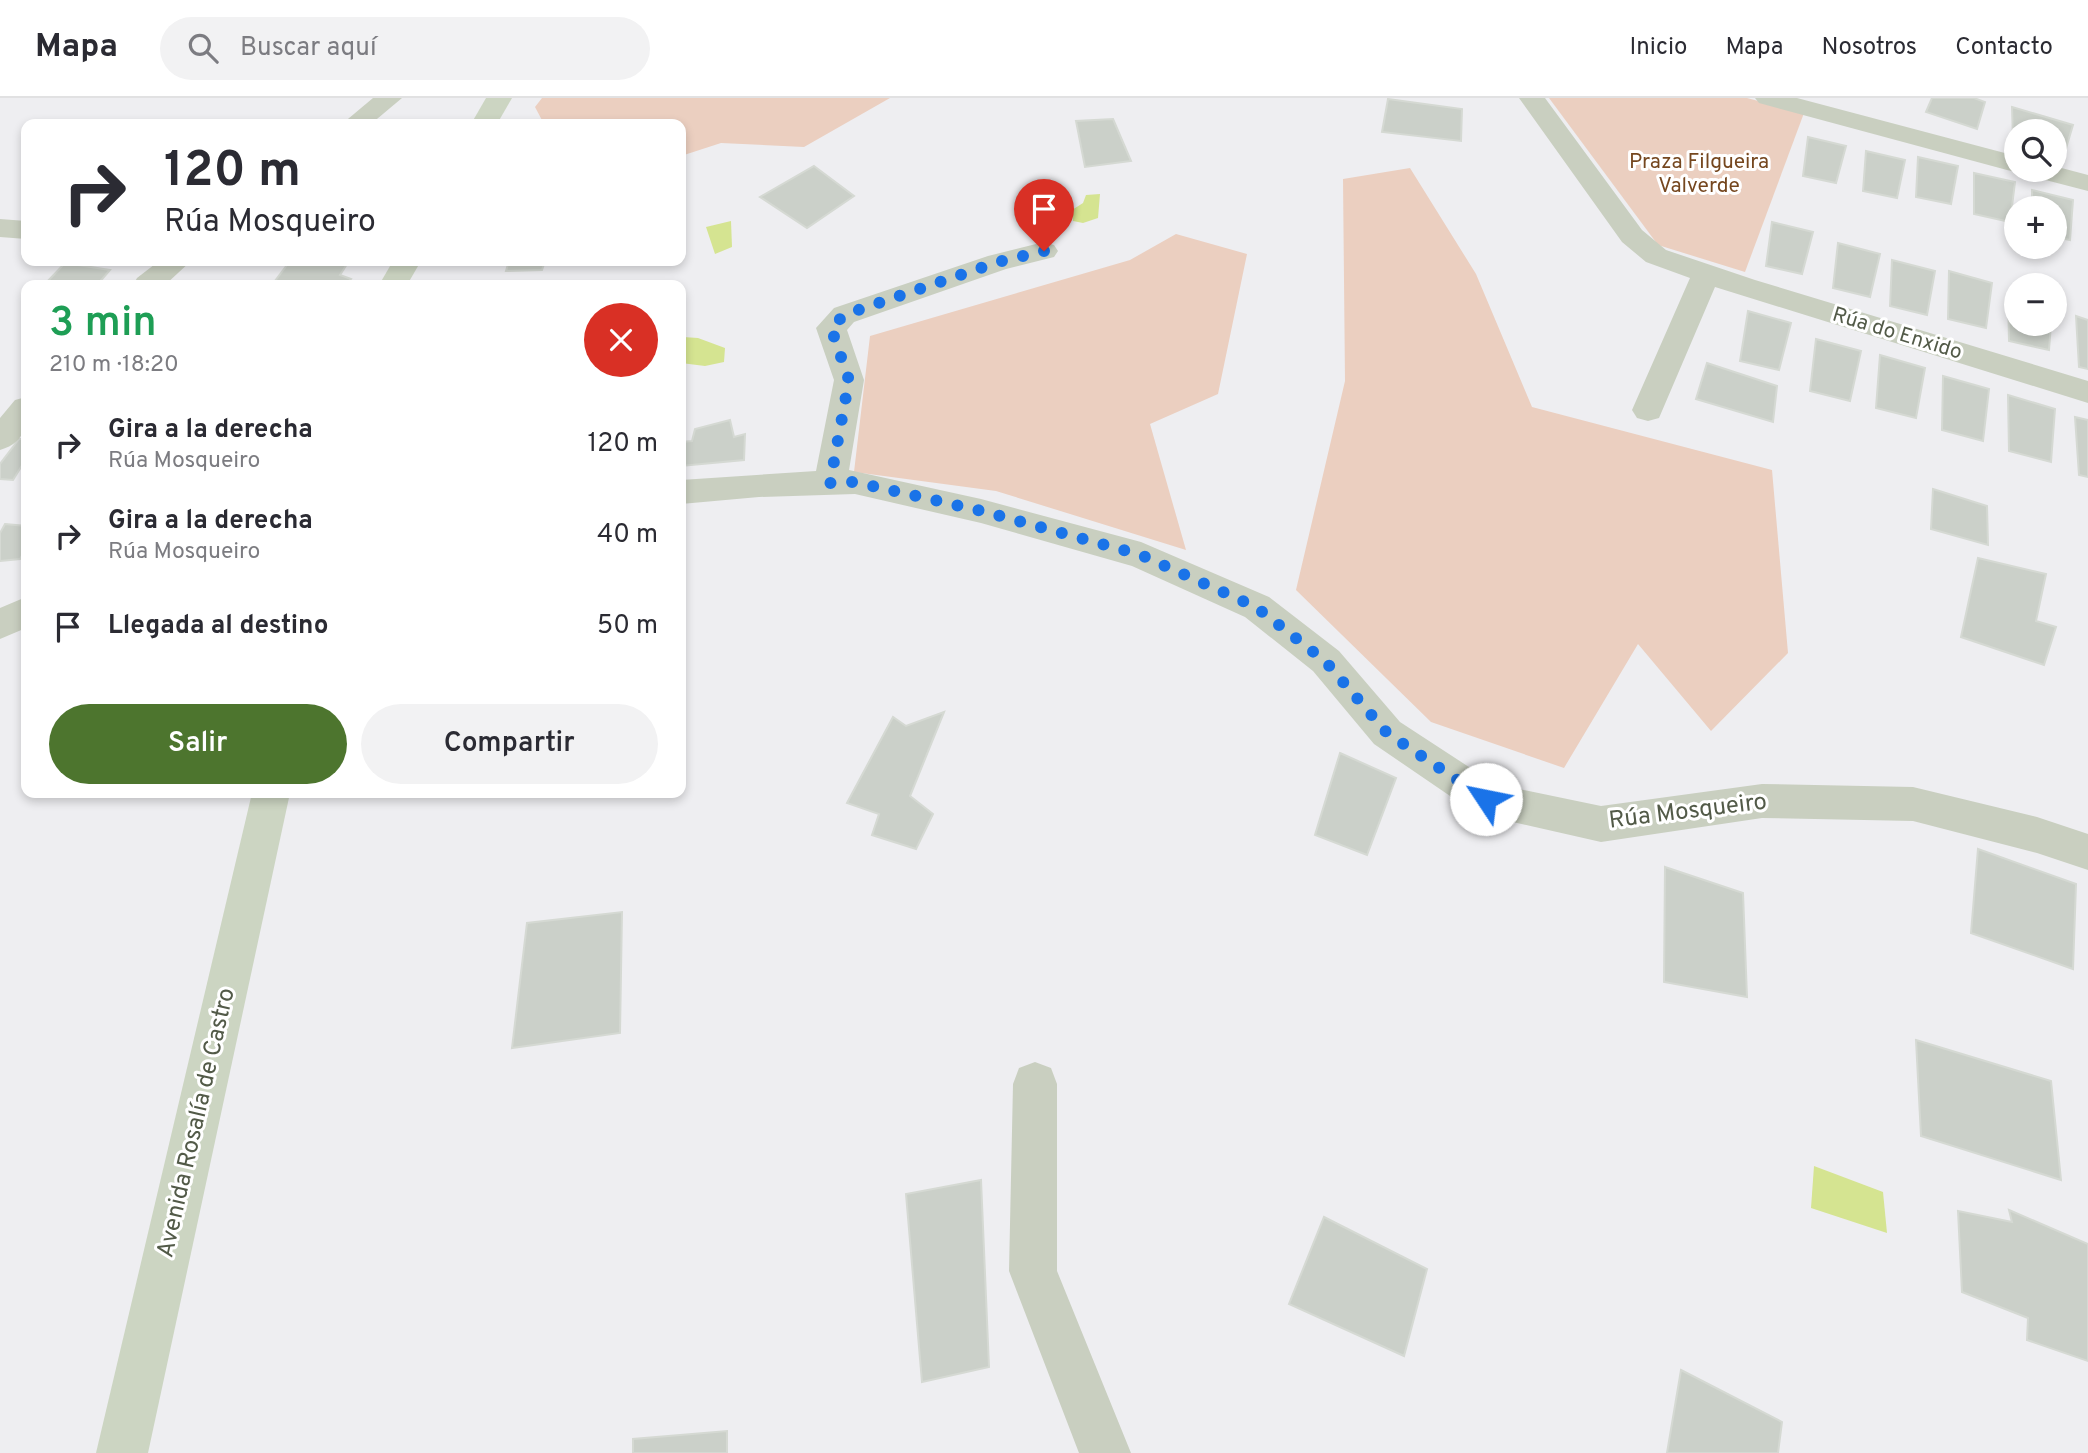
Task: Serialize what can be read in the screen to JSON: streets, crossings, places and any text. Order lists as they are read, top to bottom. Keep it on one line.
{"streets":{"street":["Rúa do Enxido","Rúa Mosqueiro","Avenida Rosalía de Castro"]},"parks":["Praza Filgueira Valverde"],"page":{"header":"Mapa","search":"Buscar aquí","nav":["Inicio","Mapa","Nosotros","Contacto"],"map_buttons":["+","−"],"turn":["120 m","Rúa Mosqueiro"],"heading":["3 min","210 m · 18:20"],"list":[{"name":"Gira a la derecha","note":"Rúa Mosqueiro","value":"120 m"},{"name":"Gira a la derecha","note":"Rúa Mosqueiro","value":"40 m"},{"name":"Llegada al destino","value":"50 m"}],"buttons":["Salir","Compartir"]}}
